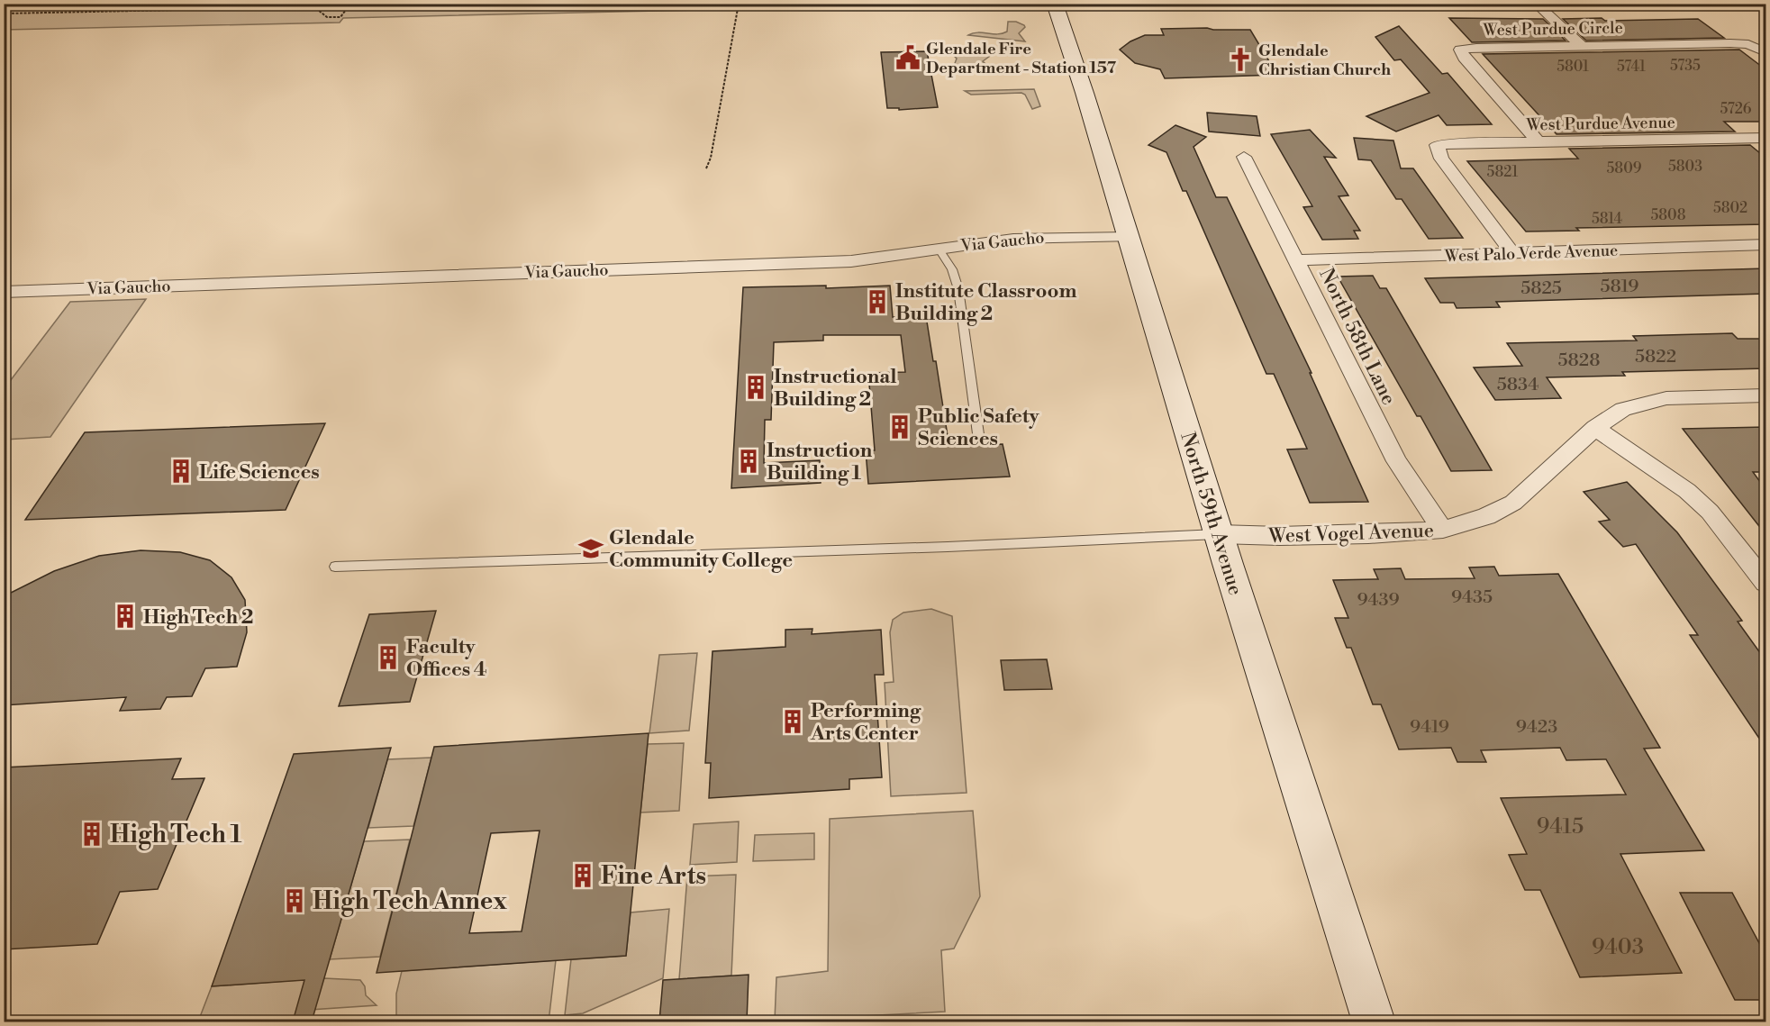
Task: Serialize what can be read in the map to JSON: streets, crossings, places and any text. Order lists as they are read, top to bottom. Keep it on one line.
{"streets":{"main road":["North 59th Avenue"],"street":["West Purdue Circle","West Purdue Avenue","Via Gaucho","West Palo Verde Avenue","North 58th Lane","West Vogel Avenue"]},"crossings":[["West Purdue Circle","West Purdue Avenue"],["West Purdue Avenue","West Palo Verde Avenue"],["Via Gaucho","North 59th Avenue"],["West Palo Verde Avenue","North 58th Lane"],["North 58th Lane","West Vogel Avenue"],["North 59th Avenue","West Vogel Avenue"]],"places":{"public building":["Glendale Fire Department - Station 157"],"church":["Glendale Christian Church"],"building":["Institute Classroom Building 2","Instructional Building 2","Public Safety Sciences","Instruction Building 1","Life Sciences","High Tech 2","Faculty Offices 4","Performing Arts Center","High Tech 1","Fine Arts","High Tech Annex"],"school or university":["Glendale Community College"]},"house_numbers":["5735","5801","5741","5726","5803","5809","5821","5802","5808","5814","5819","5825","5822","5828","5834","9435","9439","9419","9423","9415","9403"]}
